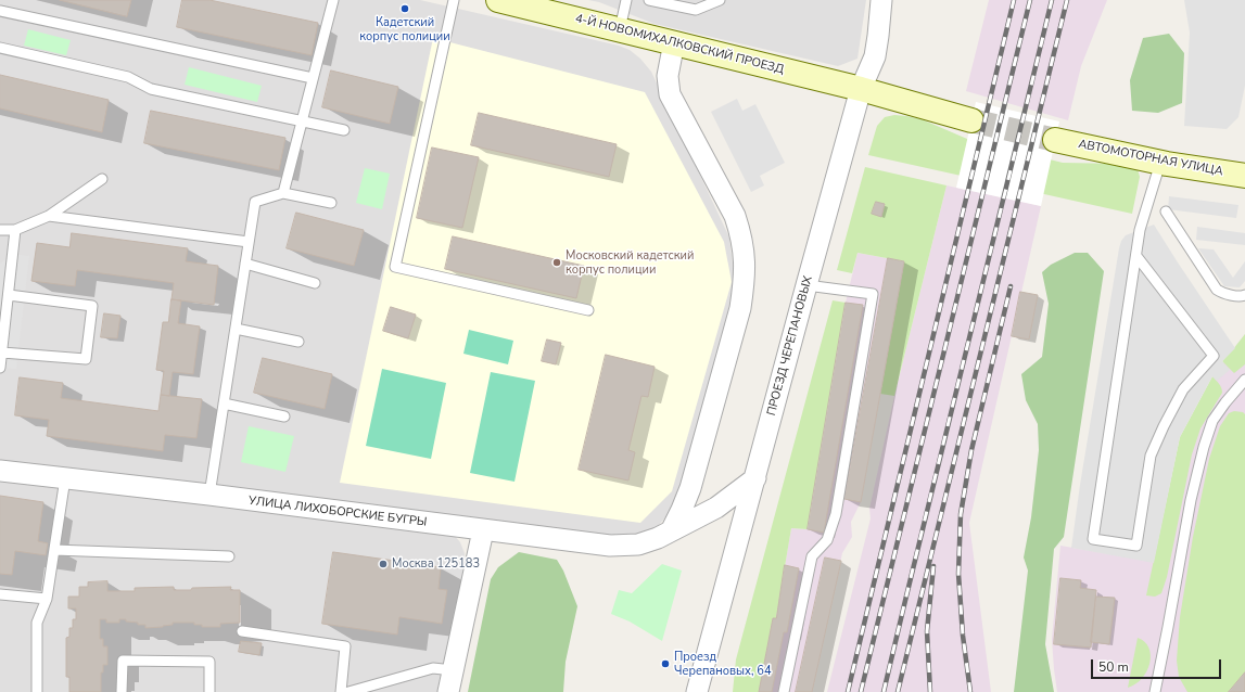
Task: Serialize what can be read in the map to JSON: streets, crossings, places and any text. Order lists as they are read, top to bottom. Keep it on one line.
{"streets":{"street":["4-Й НОВОМИХАЛКОВСКИЙ ПРОЕЗД","АВТОМОТОРНАЯ УЛИЦА","ПРОЕЗД ЧЕРЕПАНОВЫХ","УЛИЦА ЛИХОБОРСКИЕ БУГРЫ"]},"crossings":[["4-Й НОВОМИХАЛКОВСКИЙ ПРОЕЗД","ПРОЕЗД ЧЕРЕПАНОВЫХ"],["ПРОЕЗД ЧЕРЕПАНОВЫХ","УЛИЦА ЛИХОБОРСКИЕ БУГРЫ"]],"places":["Кадетский корпус полиции","Московский кадетский корпус полиции","Москва 125183","Проезд Черепановых, 64"],"scale_bar":"50 m"}
